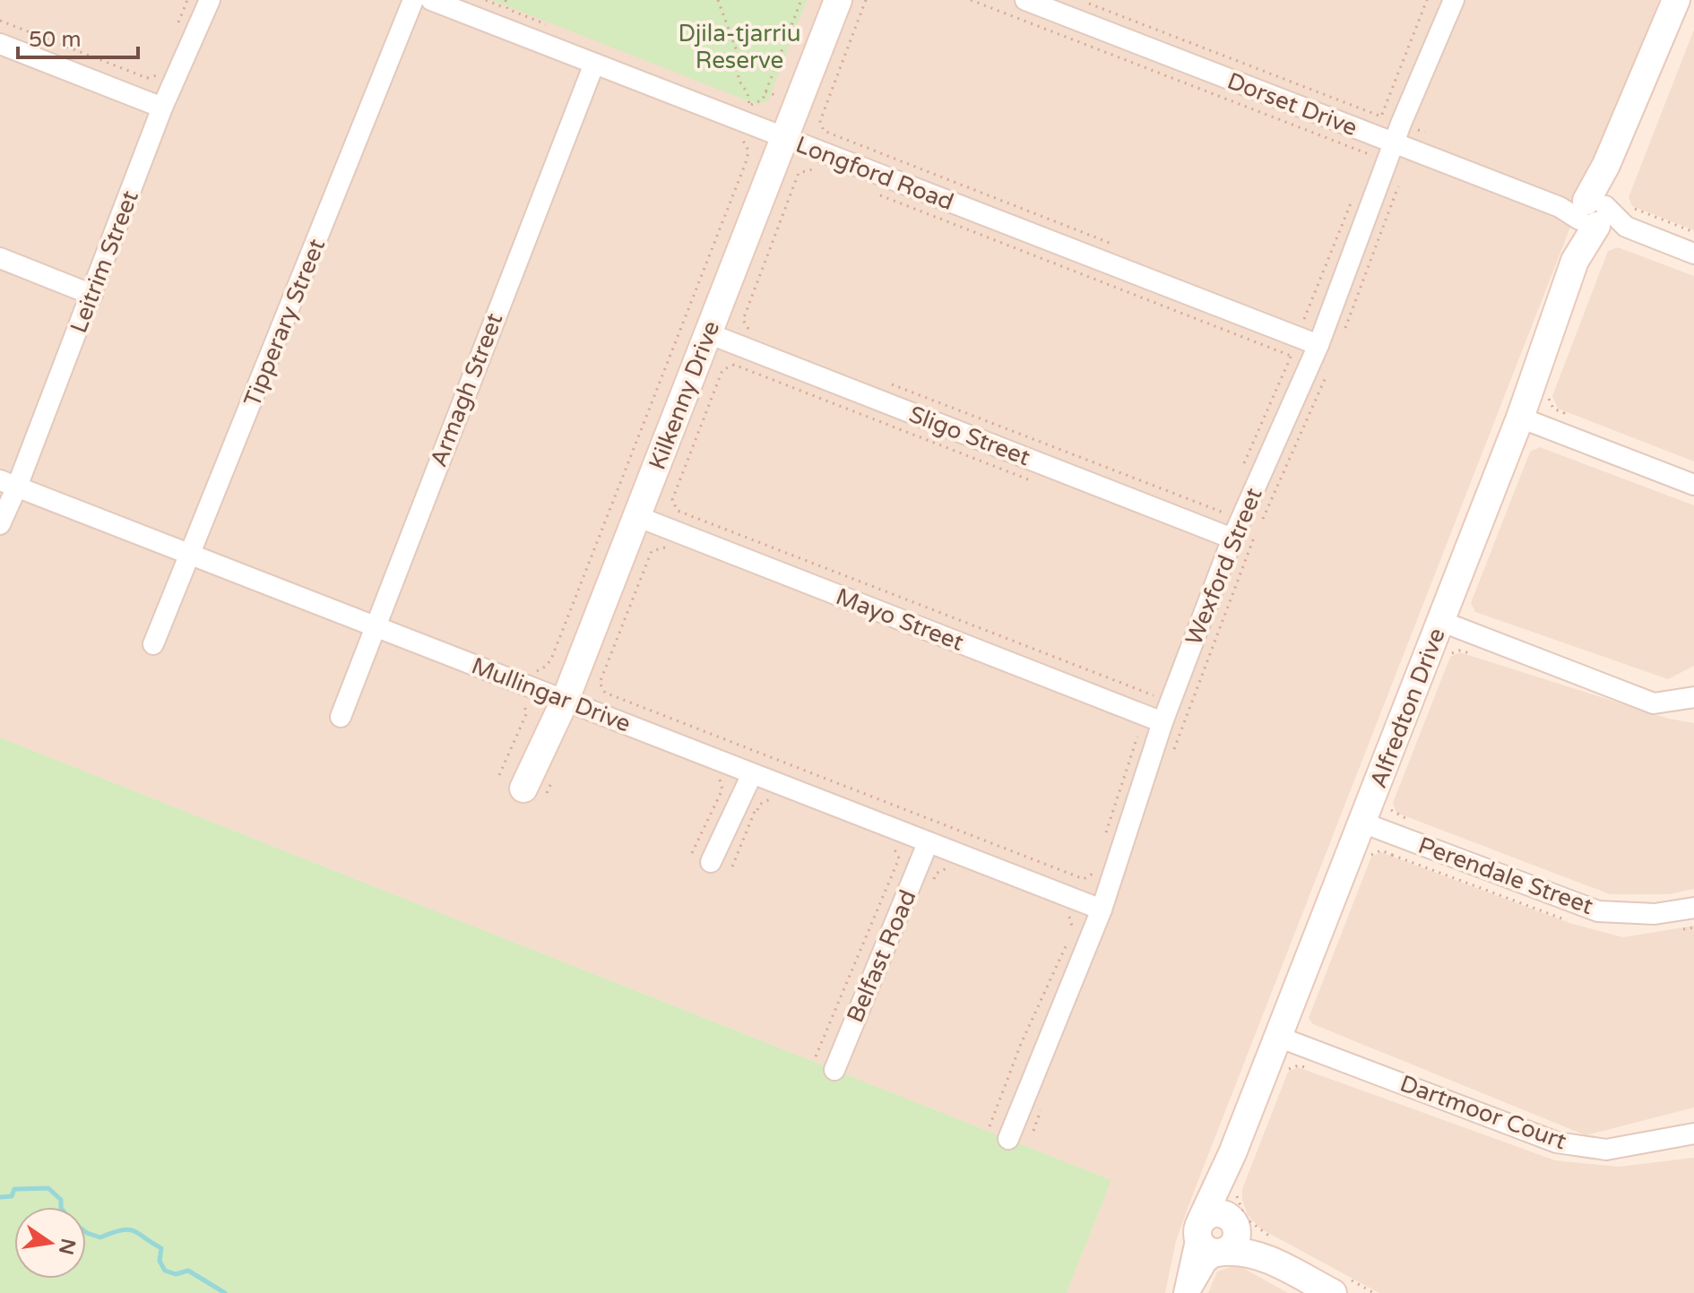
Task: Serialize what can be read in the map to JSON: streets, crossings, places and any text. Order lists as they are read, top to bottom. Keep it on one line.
{"streets":{"street":["Dorset Drive","Longford Road","Leitrim Street","Tipperary Street","Armagh Street","Kilkenny Drive","Sligo Street","Wexford Street","Mayo Street","Mullingar Drive","Alfredton Drive","Perendale Street","Belfast Road","Dartmoor Court"]},"crossings":[["Dorset Drive","Wexford Street"],["Dorset Drive","Alfredton Drive"],["Longford Road","Armagh Street"],["Longford Road","Kilkenny Drive"],["Longford Road","Wexford Street"],["Leitrim Street","Mullingar Drive"],["Tipperary Street","Mullingar Drive"],["Armagh Street","Mullingar Drive"],["Kilkenny Drive","Sligo Street"],["Kilkenny Drive","Mayo Street"],["Kilkenny Drive","Mullingar Drive"],["Sligo Street","Wexford Street"],["Wexford Street","Mayo Street"],["Wexford Street","Mullingar Drive"],["Mullingar Drive","Belfast Road"],["Alfredton Drive","Perendale Street"],["Alfredton Drive","Dartmoor Court"]],"parks":["Djila-tjarriu Reserve"],"scale_bar":"50 m","north":"right"}
